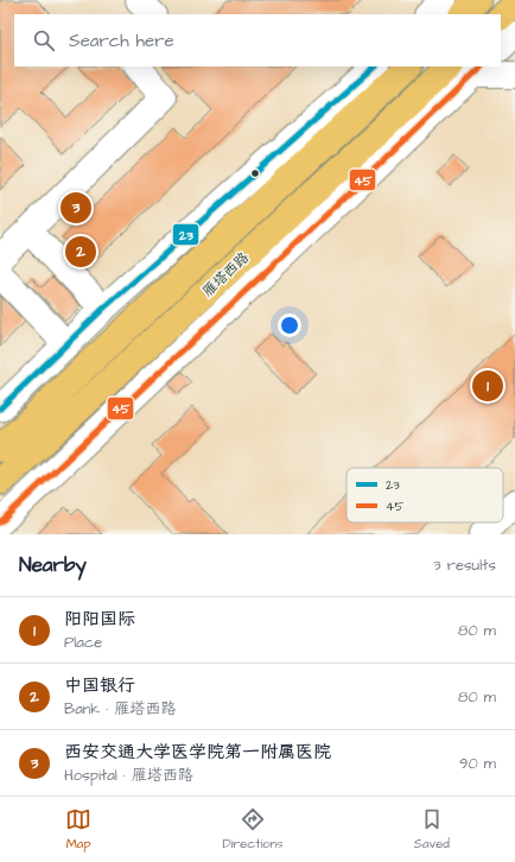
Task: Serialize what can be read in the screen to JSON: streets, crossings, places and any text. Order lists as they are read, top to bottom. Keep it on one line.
{"streets":{"main road":["雁塔西路"]},"lines":["transit line 23","transit line 45"],"legend":["23","45"],"page":{"search":"Search here","pins":["3","2","1"],"heading":["Nearby","3 results"],"list":[{"mark":"1","name":"阳阳国际","note":"Place","value":"80 m"},{"mark":"2","name":"中国银行","note":"Bank · 雁塔西路","value":"80 m"},{"mark":"3","name":"西安交通大学医学院第一附属医院","note":"Hospital · 雁塔西路","value":"90 m"}],"nav":["Map","Directions","Saved"]}}
